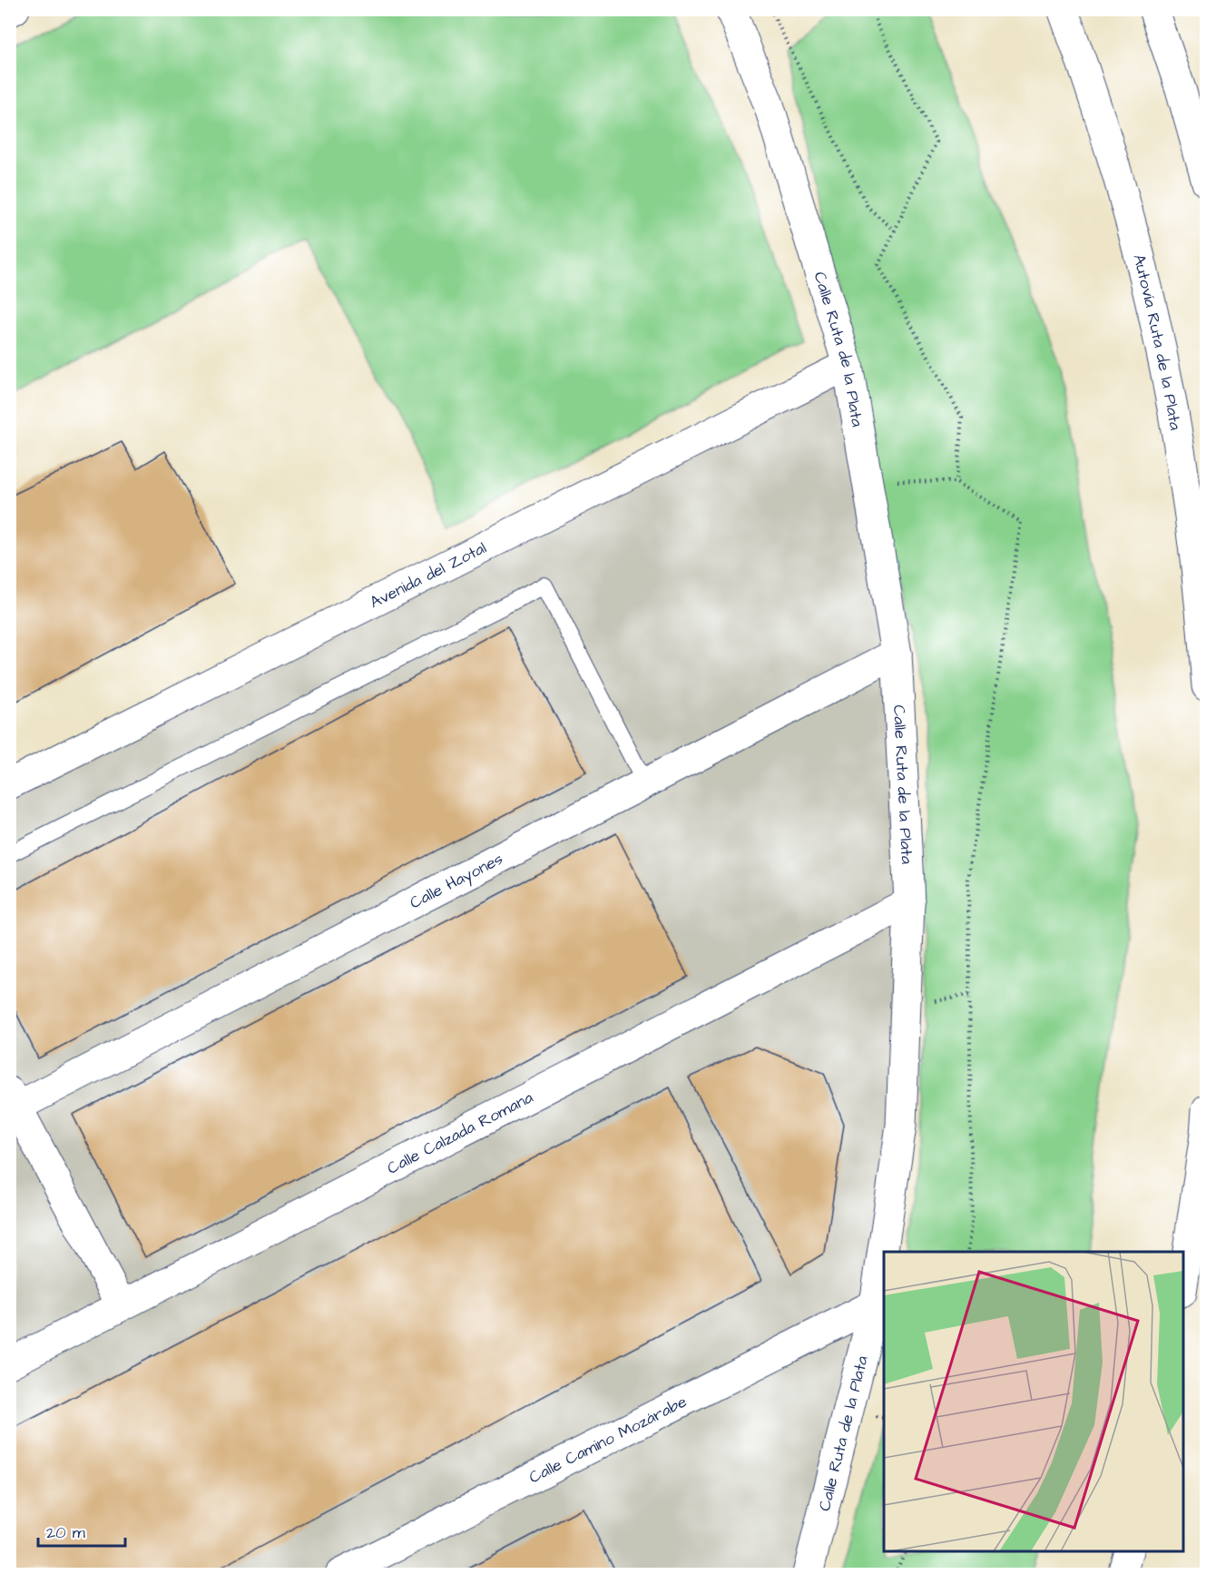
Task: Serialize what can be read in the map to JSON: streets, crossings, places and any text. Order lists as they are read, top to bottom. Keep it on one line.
{"streets":{"main road":["Autovía Ruta de la Plata","Calle Ruta de la Plata","Avenida del Zotal","Calle Hayones","Calle Calzada Romana","Calle Camino Mozárabe"]},"crossings":[["Calle Ruta de la Plata","Avenida del Zotal"],["Calle Ruta de la Plata","Calle Hayones"],["Calle Ruta de la Plata","Calle Calzada Romana"],["Calle Ruta de la Plata","Calle Camino Mozárabe"]],"scale_bar":"20 m"}
